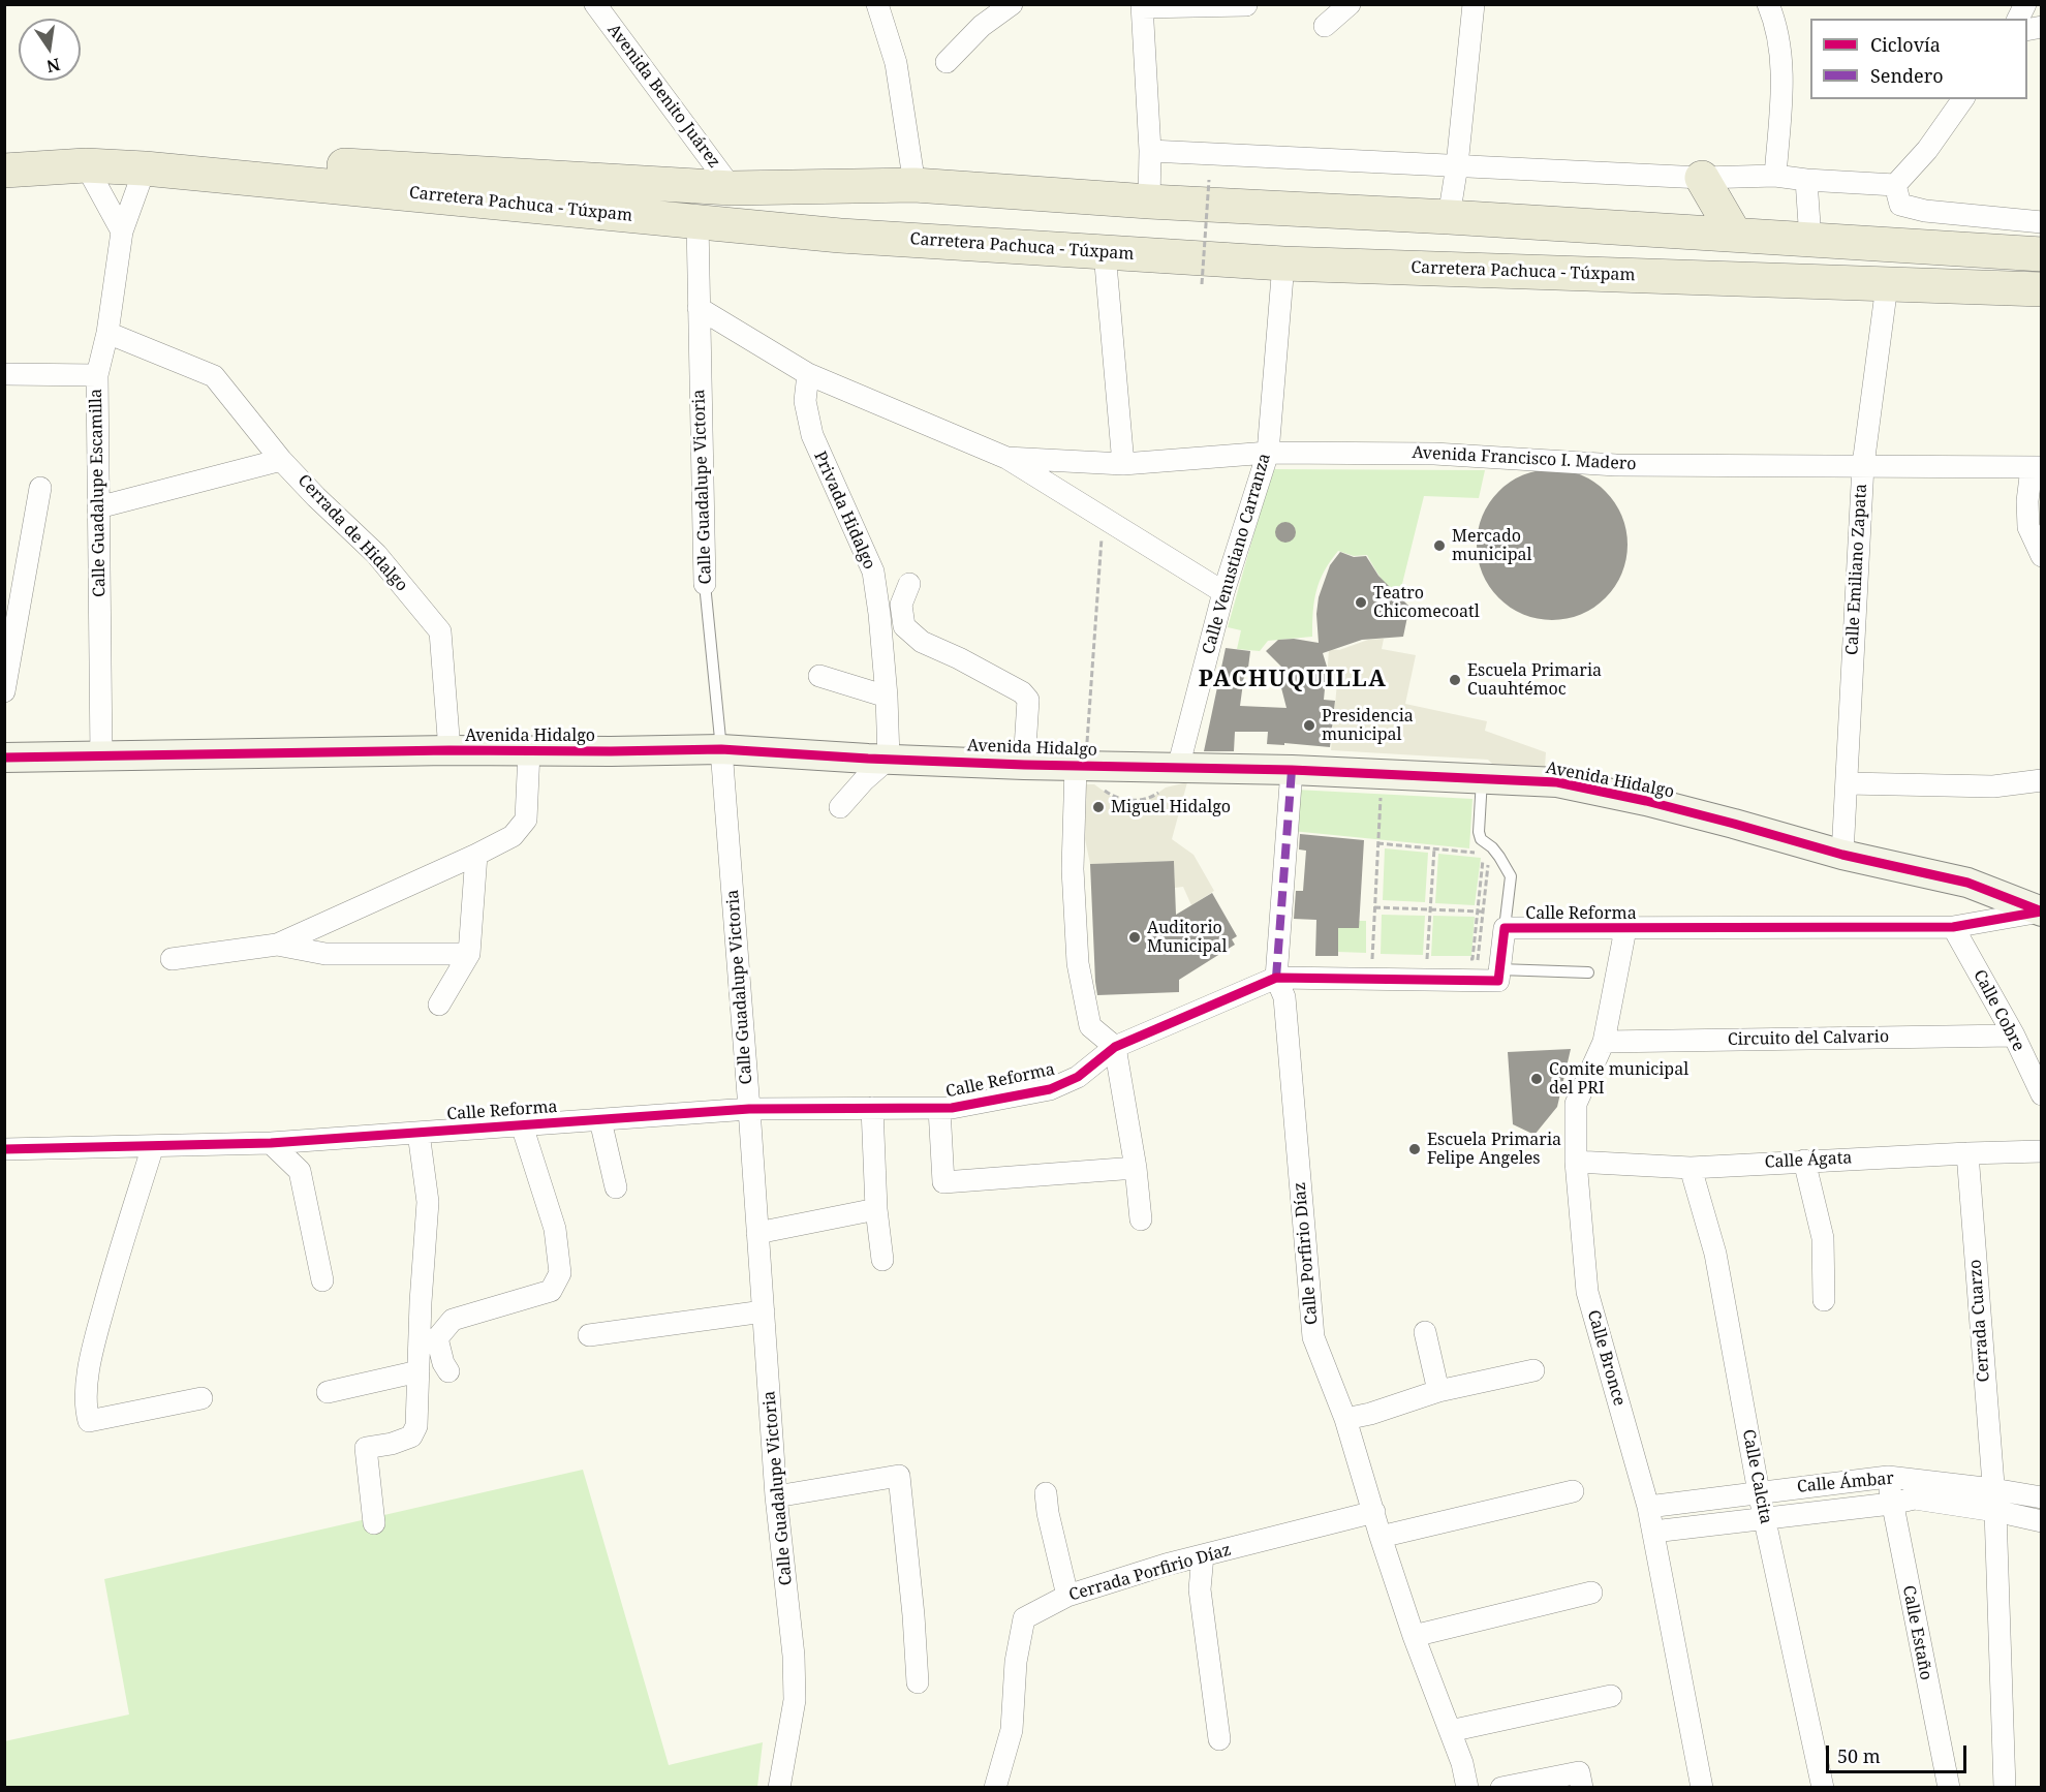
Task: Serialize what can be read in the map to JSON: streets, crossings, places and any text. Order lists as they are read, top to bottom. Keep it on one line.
{"streets":{"main road":["Carretera Pachuca - Túxpam"],"street":["Avenida Benito Juárez","Avenida Francisco I. Madero","Calle Guadalupe Victoria","Calle Guadalupe Escamilla","Privada Hidalgo","Cerrada de Hidalgo","Calle Venustiano Carranza","Calle Emiliano Zapata","Avenida Hidalgo","Calle Reforma","Calle Cobre","Circuito del Calvario","Calle Ágata","Calle Porfirio Díaz","Cerrada Cuarzo","Calle Bronce","Calle Calcita","Calle Ámbar","Cerrada Porfirio Díaz","Calle Estaño"]},"crossings":[["Avenida Benito Juárez","Carretera Pachuca - Túxpam"],["Carretera Pachuca - Túxpam","Calle Guadalupe Victoria"],["Carretera Pachuca - Túxpam","Calle Guadalupe Escamilla"],["Carretera Pachuca - Túxpam","Calle Venustiano Carranza"],["Carretera Pachuca - Túxpam","Calle Emiliano Zapata"],["Avenida Francisco I. Madero","Calle Venustiano Carranza"],["Avenida Francisco I. Madero","Calle Emiliano Zapata"],["Calle Guadalupe Victoria","Avenida Hidalgo"],["Calle Guadalupe Victoria","Calle Reforma"],["Calle Guadalupe Escamilla","Cerrada de Hidalgo"],["Calle Guadalupe Escamilla","Avenida Hidalgo"],["Privada Hidalgo","Avenida Hidalgo"],["Cerrada de Hidalgo","Avenida Hidalgo"],["Calle Venustiano Carranza","Avenida Hidalgo"],["Calle Emiliano Zapata","Avenida Hidalgo"],["Avenida Hidalgo","Calle Reforma"],["Avenida Hidalgo","Calle Porfirio Díaz"],["Calle Reforma","Calle Cobre"],["Calle Reforma","Calle Porfirio Díaz"],["Calle Reforma","Calle Bronce"],["Calle Cobre","Circuito del Calvario"],["Circuito del Calvario","Calle Bronce"],["Calle Ágata","Cerrada Cuarzo"],["Calle Ágata","Calle Bronce"],["Calle Ágata","Calle Calcita"],["Calle Porfirio Díaz","Cerrada Porfirio Díaz"],["Cerrada Cuarzo","Calle Ámbar"],["Calle Bronce","Calle Ámbar"],["Calle Calcita","Calle Ámbar"],["Calle Ámbar","Calle Estaño"]],"districts":["PACHUQUILLA"],"places":["Mercado municipal","Teatro Chicomecoatl","Escuela Primaria Cuauhtémoc","Presidencia municipal","Miguel Hidalgo","Auditorio Municipal","Comite municipal del PRI","Escuela Primaria Felipe Angeles"],"legend":["Ciclovía","Sendero"],"scale_bar":"50 m","north":"bottom"}
